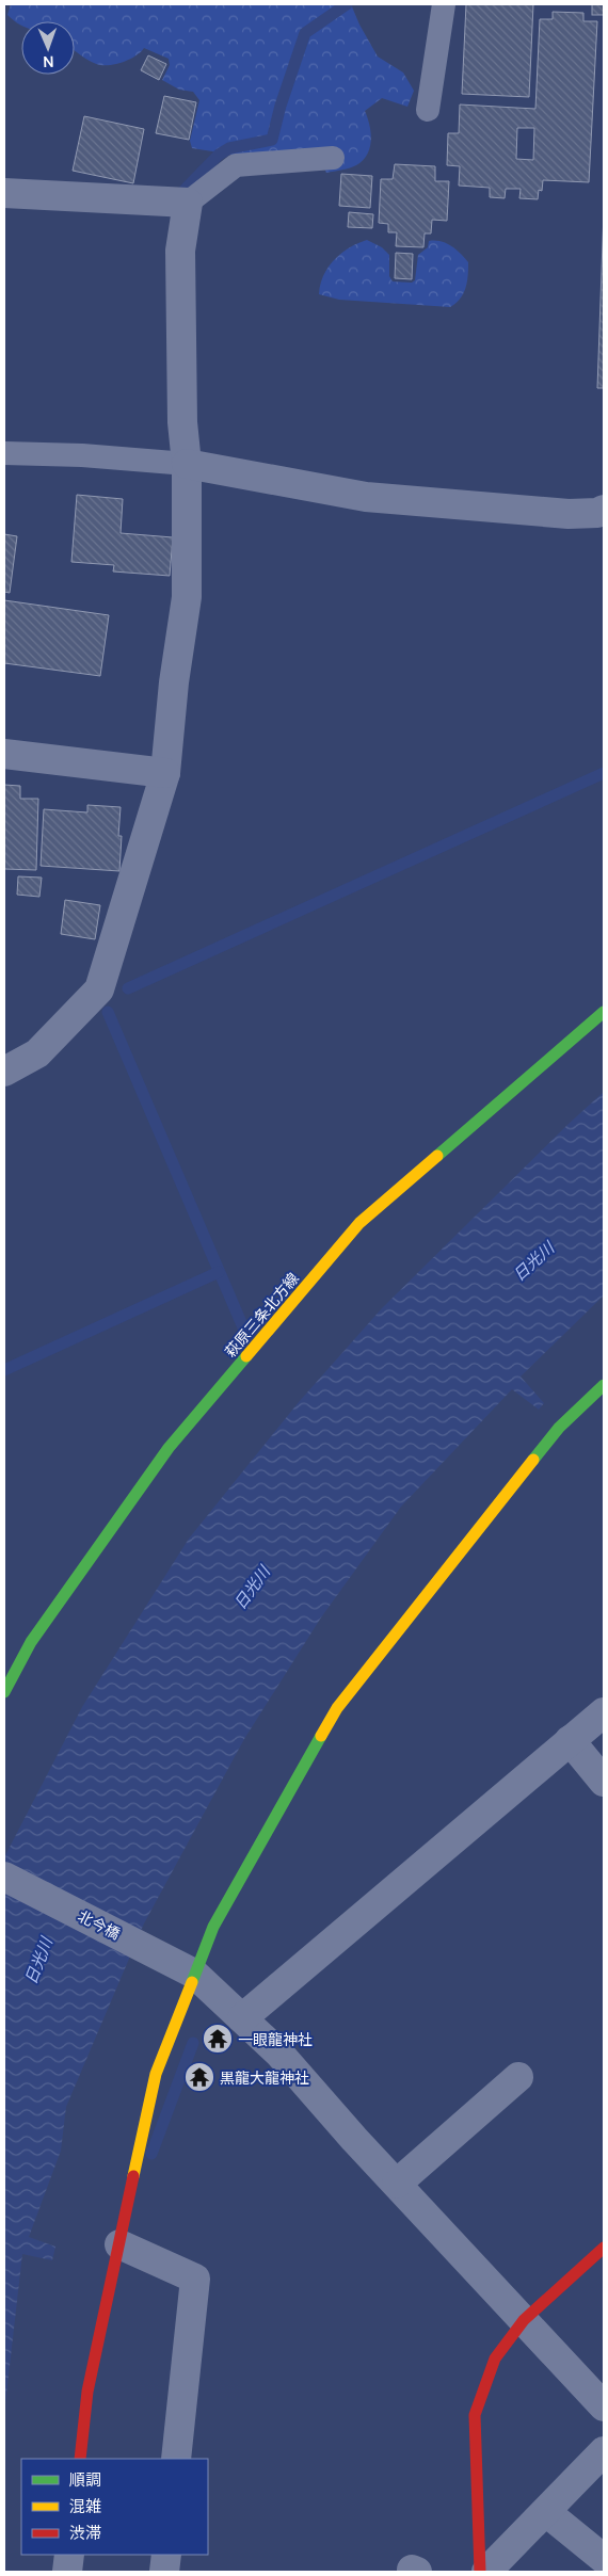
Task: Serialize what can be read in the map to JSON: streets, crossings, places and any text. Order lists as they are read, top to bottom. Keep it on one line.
{"streets":{"street":["萩原三条北方線","北今橋"]},"water":["日光川"],"places":{"temple":["一眼龍神社","黒龍大龍神社"]},"legend":["順調","混雑","渋滞"],"north":"bottom"}
